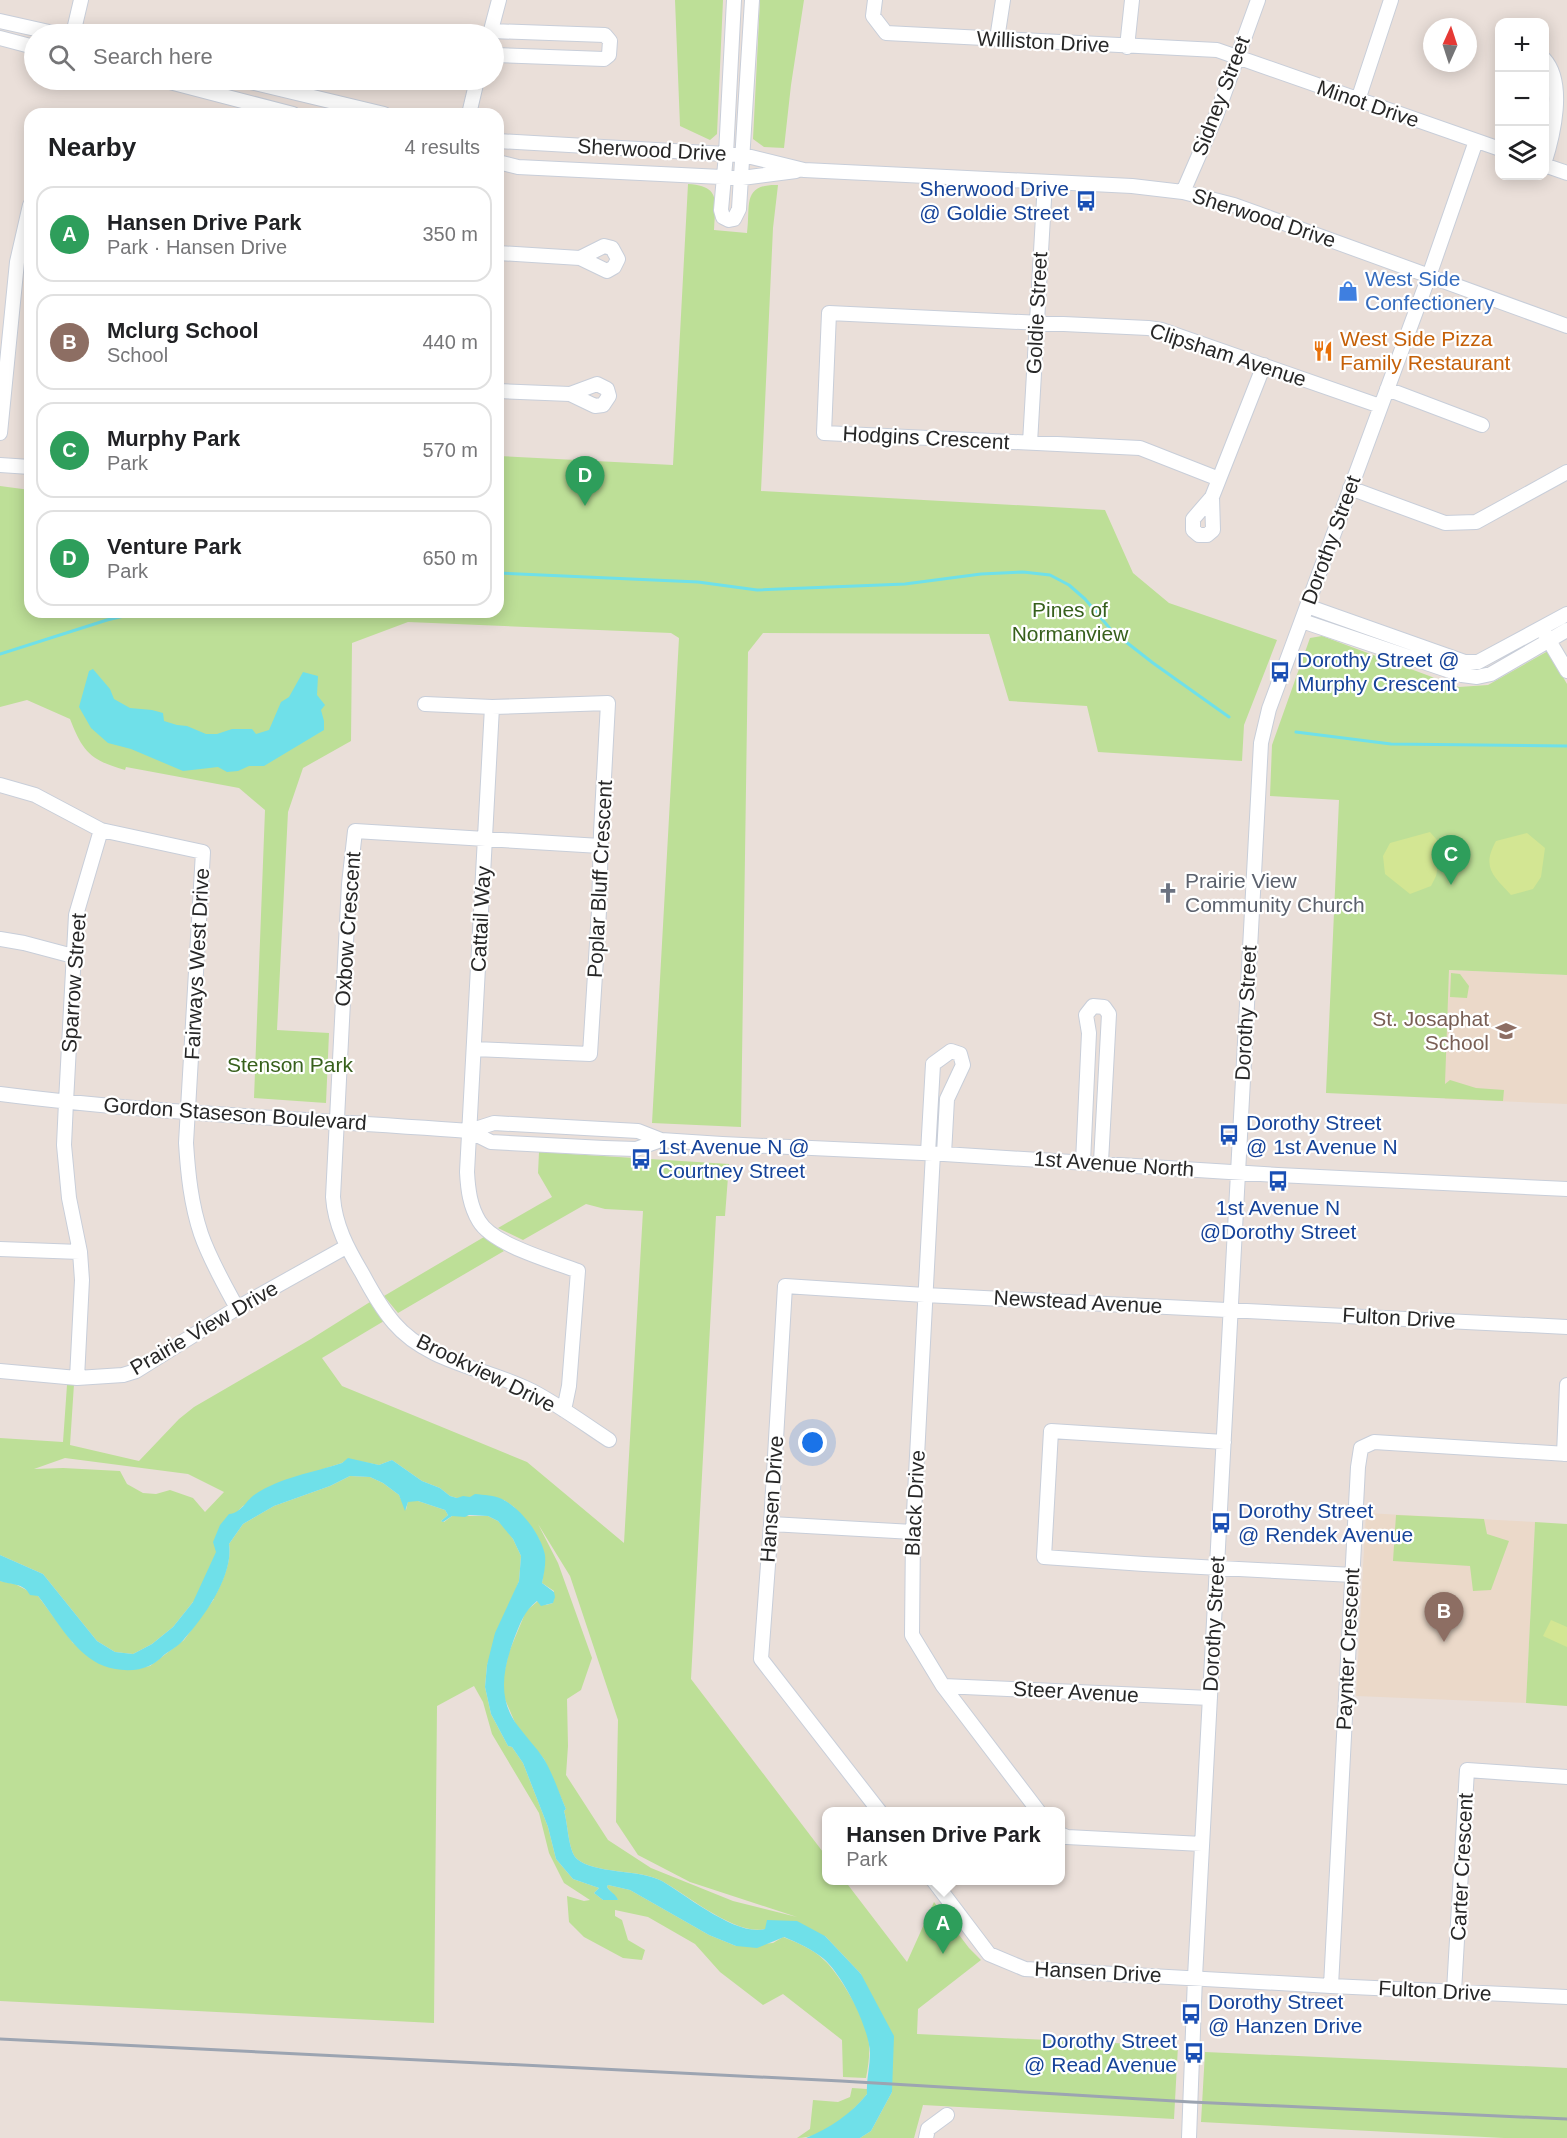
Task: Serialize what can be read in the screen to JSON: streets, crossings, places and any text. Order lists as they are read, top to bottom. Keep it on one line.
{"streets":{"street":["Williston Drive","Sidney Street","Minot Drive","Sherwood Drive","Goldie Street","Clipsham Avenue","Hodgins Crescent","Dorothy Street","Poplar Bluff Crescent","Cattail Way","Oxbow Crescent","Fairways West Drive","Sparrow Street","Gordon Staseson Boulevard","1st Avenue North","Newstead Avenue","Fulton Drive","Prairie View Drive","Brookview Drive","Hansen Drive","Black Drive","Paynter Crescent","Steer Avenue","Carter Crescent"]},"crossings":[["Williston Drive","Sidney Street"],["Williston Drive","Minot Drive"],["Sidney Street","Minot Drive"],["Sidney Street","Sherwood Drive"],["Minot Drive","Dorothy Street"],["Sherwood Drive","Goldie Street"],["Sherwood Drive","Dorothy Street"],["Goldie Street","Clipsham Avenue"],["Goldie Street","Hodgins Crescent"],["Clipsham Avenue","Hodgins Crescent"],["Clipsham Avenue","Dorothy Street"],["Dorothy Street","1st Avenue North"],["Dorothy Street","Newstead Avenue"],["Dorothy Street","Fulton Drive"],["Dorothy Street","Hansen Drive"],["Dorothy Street","Steer Avenue"],["Poplar Bluff Crescent","Cattail Way"],["Cattail Way","Oxbow Crescent"],["Cattail Way","Gordon Staseson Boulevard"],["Cattail Way","Brookview Drive"],["Oxbow Crescent","Gordon Staseson Boulevard"],["Oxbow Crescent","Brookview Drive"],["Fairways West Drive","Sparrow Street"],["Fairways West Drive","Gordon Staseson Boulevard"],["Sparrow Street","Gordon Staseson Boulevard"],["Gordon Staseson Boulevard","1st Avenue North"],["Gordon Staseson Boulevard","Brookview Drive"],["1st Avenue North","Black Drive"],["Newstead Avenue","Fulton Drive"],["Newstead Avenue","Hansen Drive"],["Newstead Avenue","Black Drive"],["Fulton Drive","Hansen Drive"],["Fulton Drive","Paynter Crescent"],["Fulton Drive","Carter Crescent"],["Prairie View Drive","Brookview Drive"],["Hansen Drive","Black Drive"],["Black Drive","Steer Avenue"]],"parks":["Pines of Normanview","Stenson Park"],"places":{"bus stop":["Sherwood Drive @ Goldie Street","Dorothy Street @ Murphy Crescent","Dorothy Street @ 1st Avenue N","1st Avenue N @ Courtney Street","1st Avenue N @Dorothy Street","Dorothy Street @ Rendek Avenue","Dorothy Street @ Hanzen Drive","Dorothy Street @ Read Avenue"],"shop":["West Side Confectionery"],"restaurant":["West Side Pizza Family Restaurant"],"church":["Prairie View Community Church"],"school or university":["St. Josaphat School"]},"north":"top","page":{"map_buttons":["+","−"],"search":"Search here","heading":["Nearby","4 results"],"list":[{"mark":"A","name":"Hansen Drive Park","note":"Park · Hansen Drive","value":"350 m"},{"mark":"B","name":"Mclurg School","note":"School","value":"440 m"},{"mark":"C","name":"Murphy Park","note":"Park","value":"570 m"},{"mark":"D","name":"Venture Park","note":"Park","value":"650 m"}],"pins":["D","C","B","A"],"popup":["Hansen Drive Park","Park"]}}
